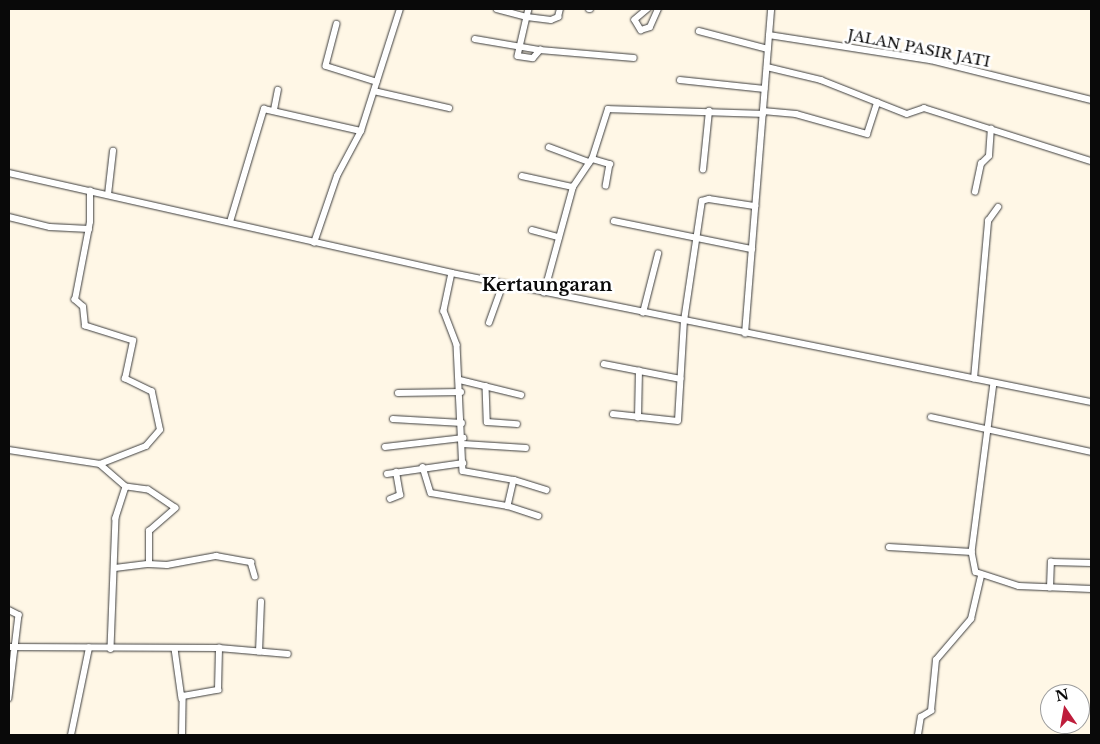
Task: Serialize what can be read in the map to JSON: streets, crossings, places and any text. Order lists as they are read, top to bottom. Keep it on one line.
{"streets":{"street":["JALAN PASIR JATI"]},"districts":["Kertaungaran"],"north":"top"}
